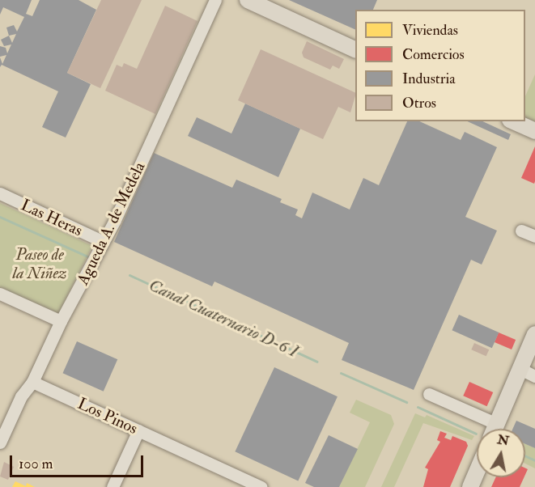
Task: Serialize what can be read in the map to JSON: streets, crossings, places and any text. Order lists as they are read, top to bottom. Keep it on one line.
{"streets":{"street":["Las Heras","Agueda A. de Medela","Los Pinos"]},"crossings":[["Las Heras","Agueda A. de Medela"],["Agueda A. de Medela","Los Pinos"]],"water":["Canal Cuaternario D-6 I"],"parks":["Paseo de la Niñez"],"legend":["Viviendas","Comercios","Industria","Otros"],"scale_bar":"100 m","north":"top"}
